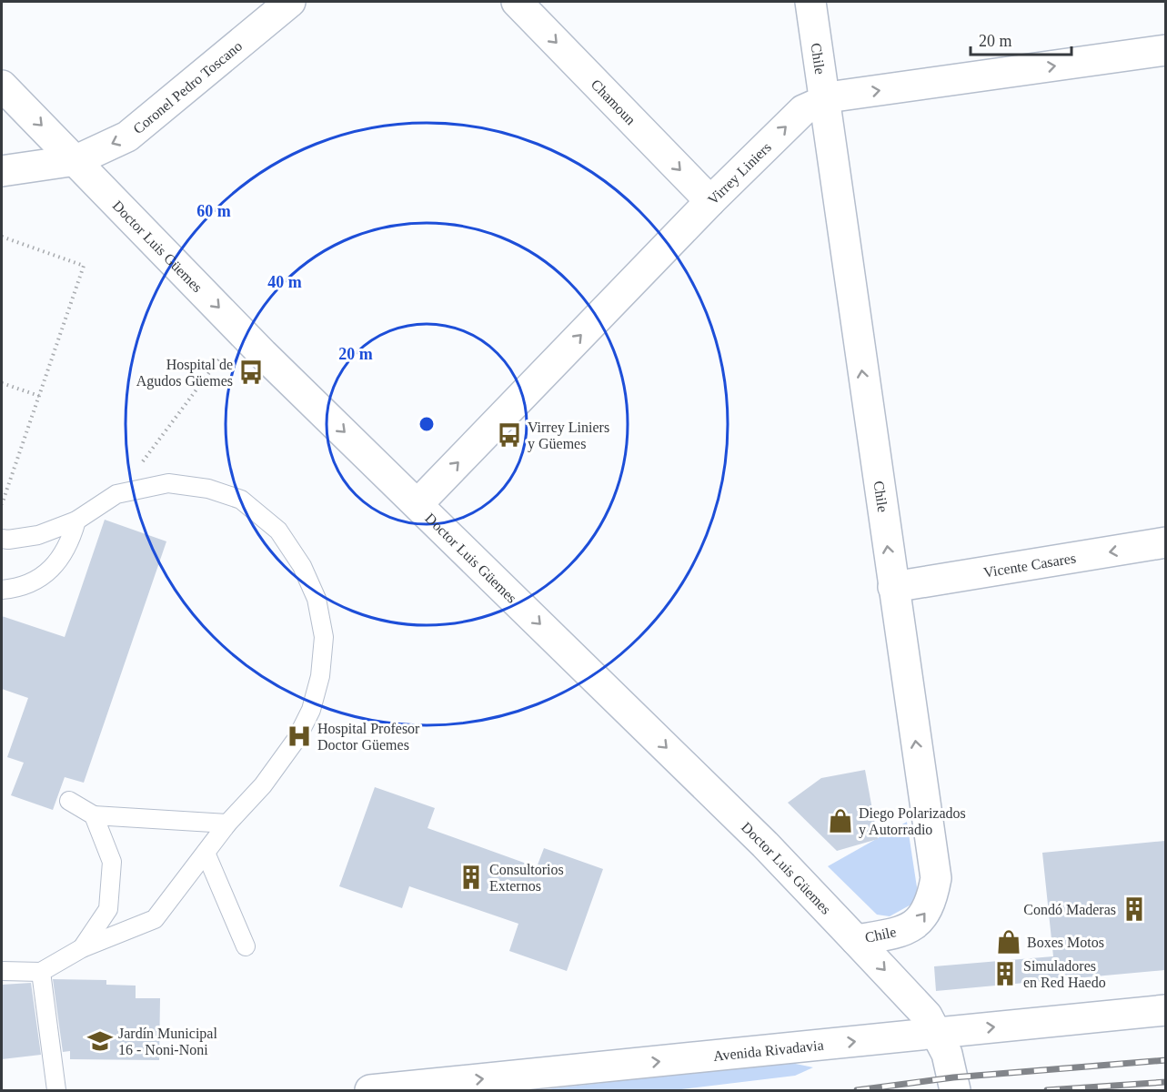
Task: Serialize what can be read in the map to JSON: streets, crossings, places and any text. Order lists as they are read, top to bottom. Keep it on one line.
{"streets":{"street":["Chile","Coronel Pedro Toscano","Chamoun","Virrey Liniers","Doctor Luis Güemes","Vicente Casares","Avenida Rivadavia"]},"crossings":[["Chile","Virrey Liniers"],["Chile","Doctor Luis Güemes"],["Chile","Vicente Casares"],["Coronel Pedro Toscano","Doctor Luis Güemes"],["Chamoun","Virrey Liniers"],["Virrey Liniers","Doctor Luis Güemes"],["Doctor Luis Güemes","Avenida Rivadavia"]],"one_way":["Chile","Coronel Pedro Toscano","Chamoun","Virrey Liniers","Doctor Luis Güemes","Vicente Casares","Avenida Rivadavia"],"places":{"bus stop":["Hospital de Agudos Güemes","Virrey Liniers y Güemes"],"hospital":["Hospital Profesor Doctor Güemes"],"shop":["Diego Polarizados y Autorradio","Boxes Motos"],"building":["Consultorios Externos","Condó Maderas","Simuladores en Red Haedo"],"school or university":["Jardín Municipal 16 - Noni-Noni"]},"scale_bar":"20 m","rings":["60 m","40 m","20 m"]}
